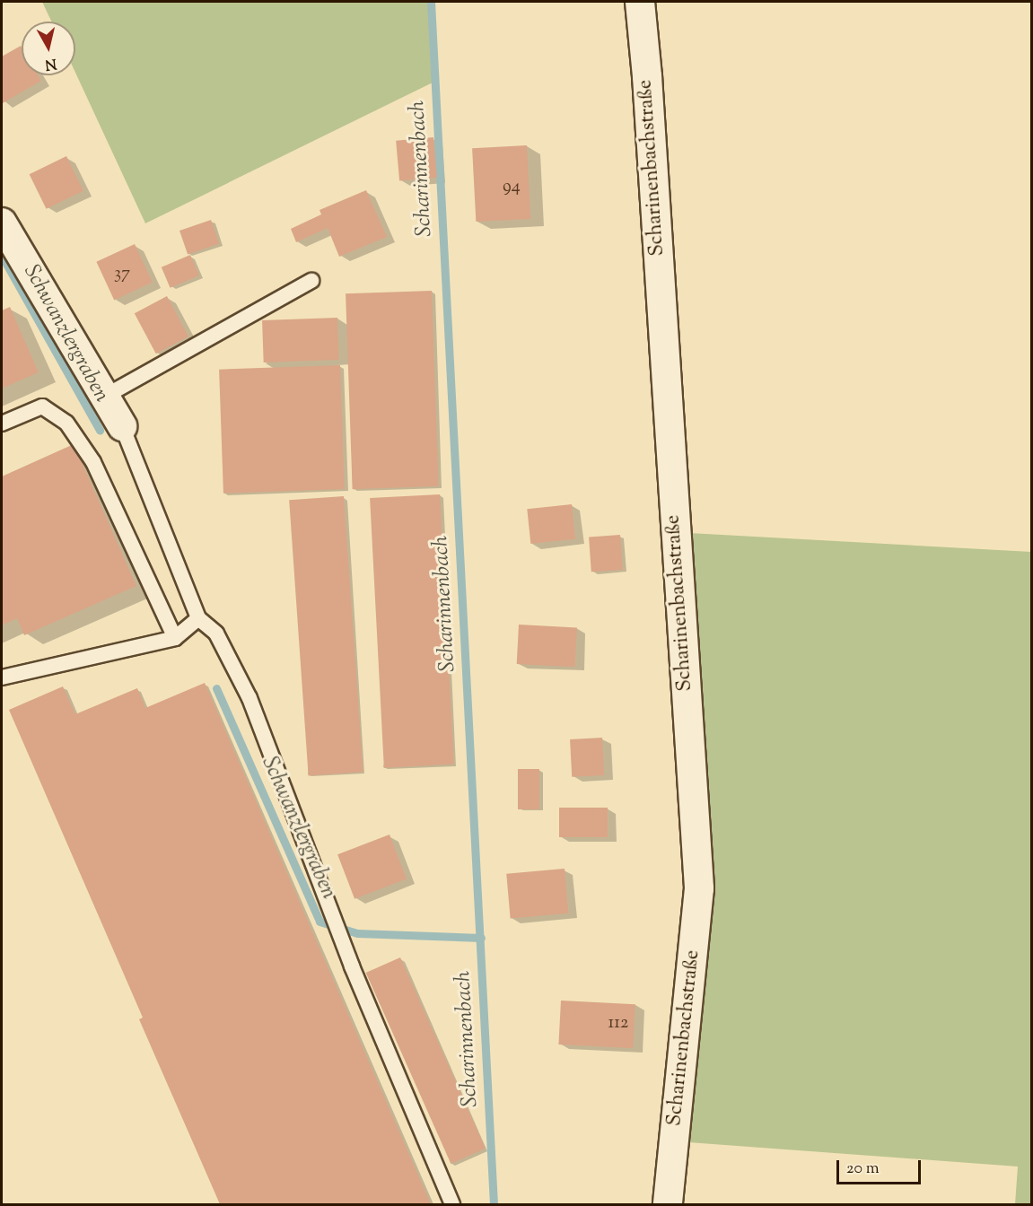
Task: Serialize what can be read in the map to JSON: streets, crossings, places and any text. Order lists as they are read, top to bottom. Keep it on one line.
{"streets":{"street":["Scharinenbachstraße"]},"water":["Scharinnenbach","Schwanzlergraben"],"house_numbers":["94","37","112"],"scale_bar":"20 m","north":"bottom"}
